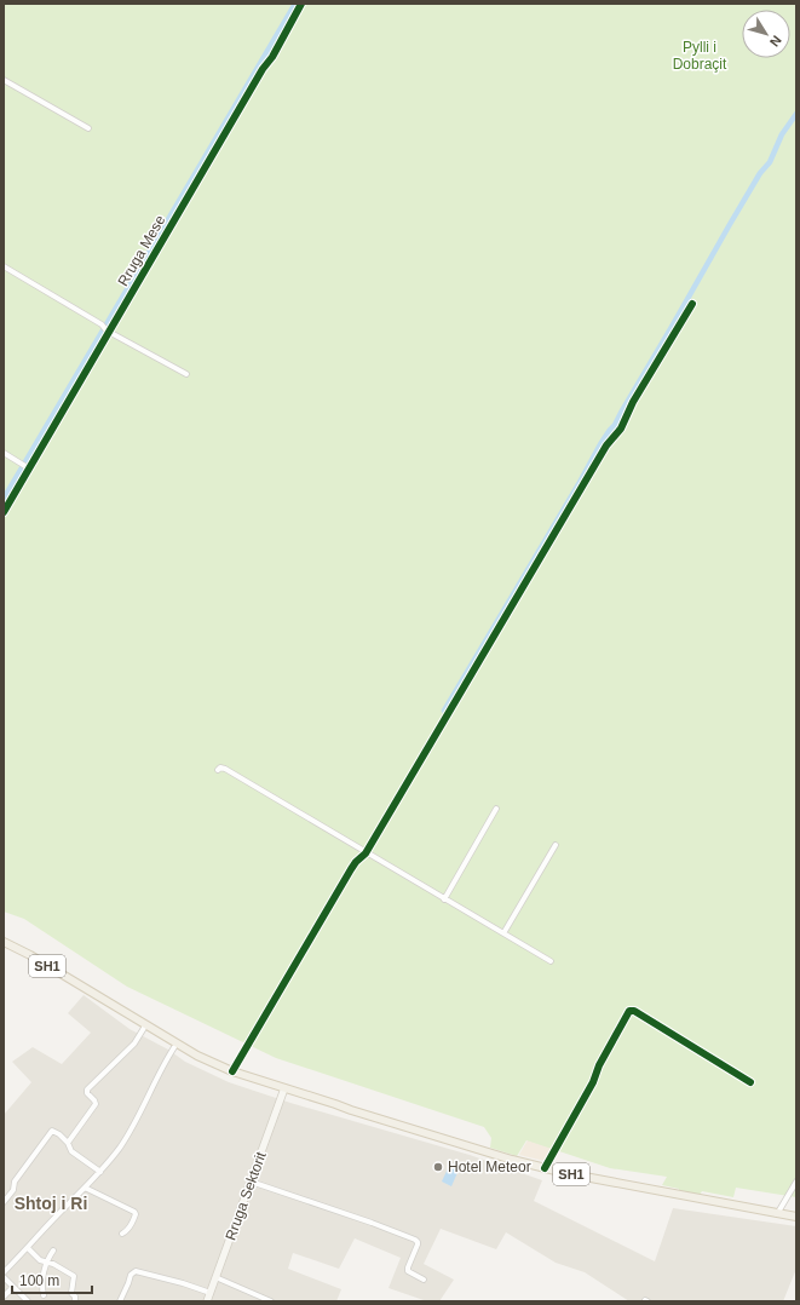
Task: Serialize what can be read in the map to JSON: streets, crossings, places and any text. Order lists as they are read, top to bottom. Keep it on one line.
{"streets":{"main road":["SH1"],"street":["Rruga Mese","Rruga Sektorit"]},"crossings":[["SH1","Rruga Sektorit"]],"districts":["Shtoj i Ri"],"parks":["Pylli i Dobraçit"],"places":["Hotel Meteor"],"scale_bar":"100 m","north":"bottom right"}
